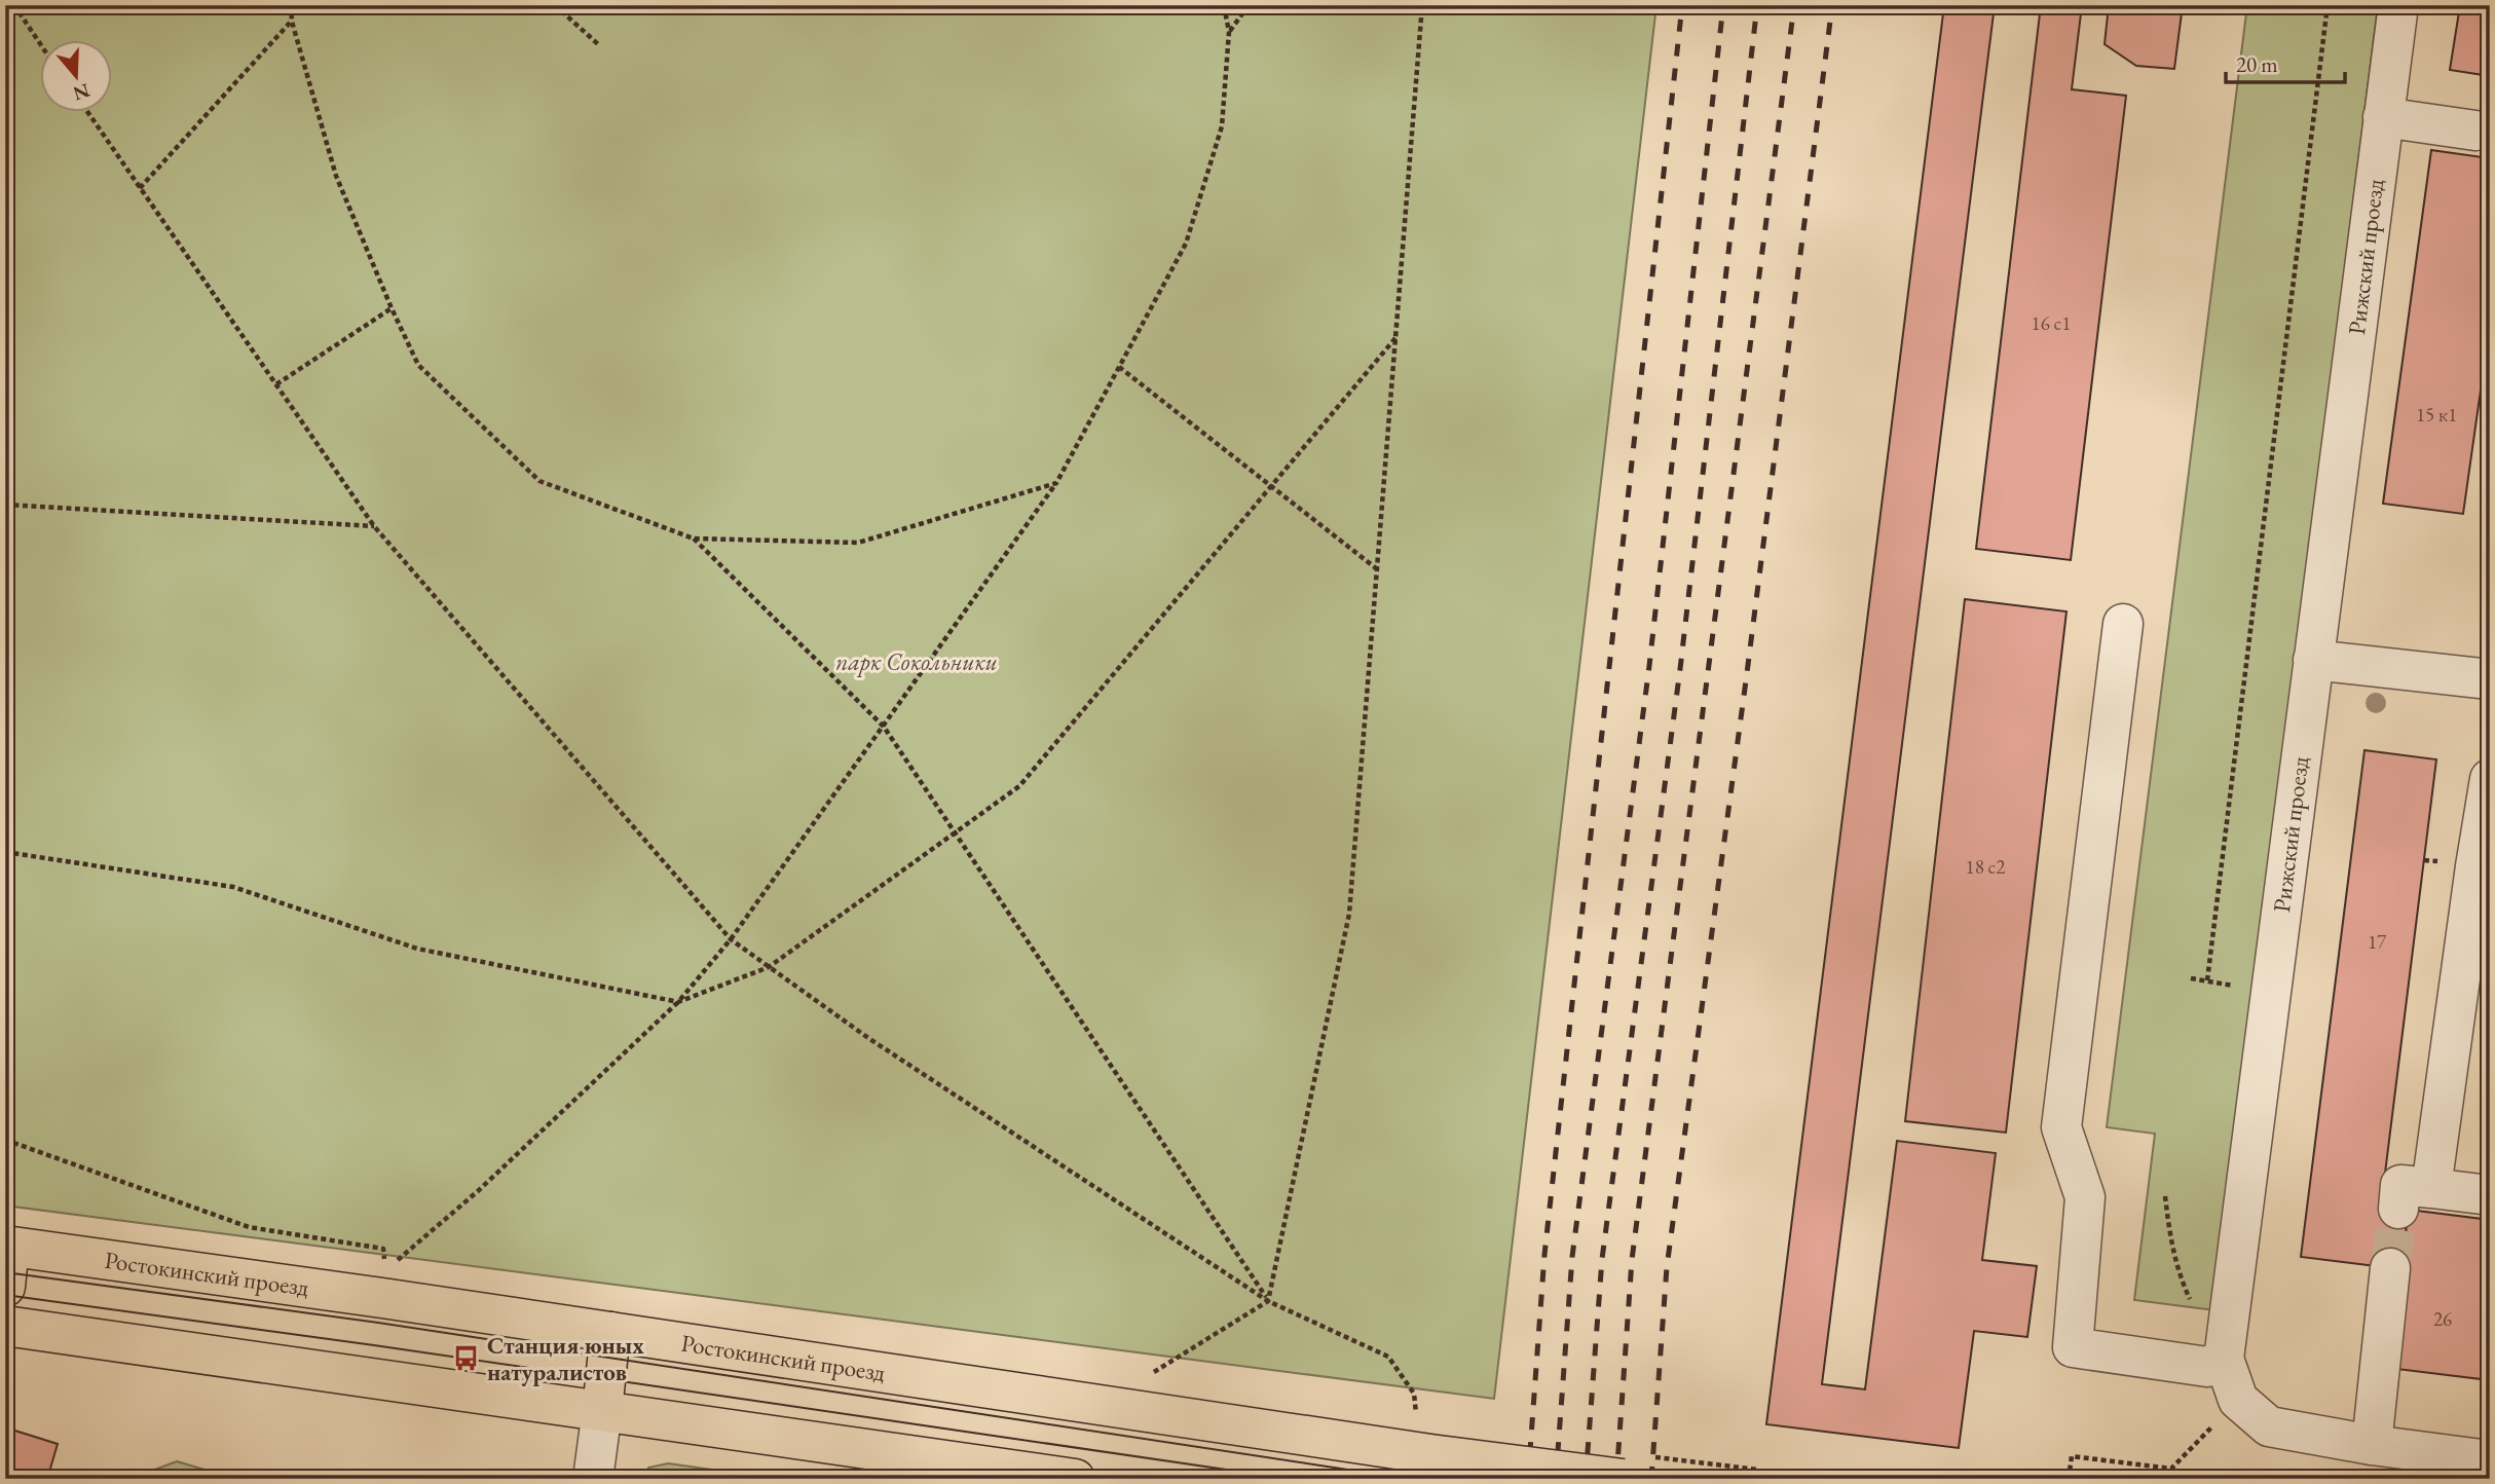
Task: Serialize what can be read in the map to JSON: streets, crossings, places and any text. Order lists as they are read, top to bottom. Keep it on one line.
{"streets":{"main road":["Ростокинский проезд"],"street":["Рижский проезд"]},"parks":["парк Сокольники"],"places":{"bus stop":["Станция юных натуралистов"]},"house_numbers":["16 с1","15 к1","18 с2","17","26"],"scale_bar":"20 m","north":"bottom"}
